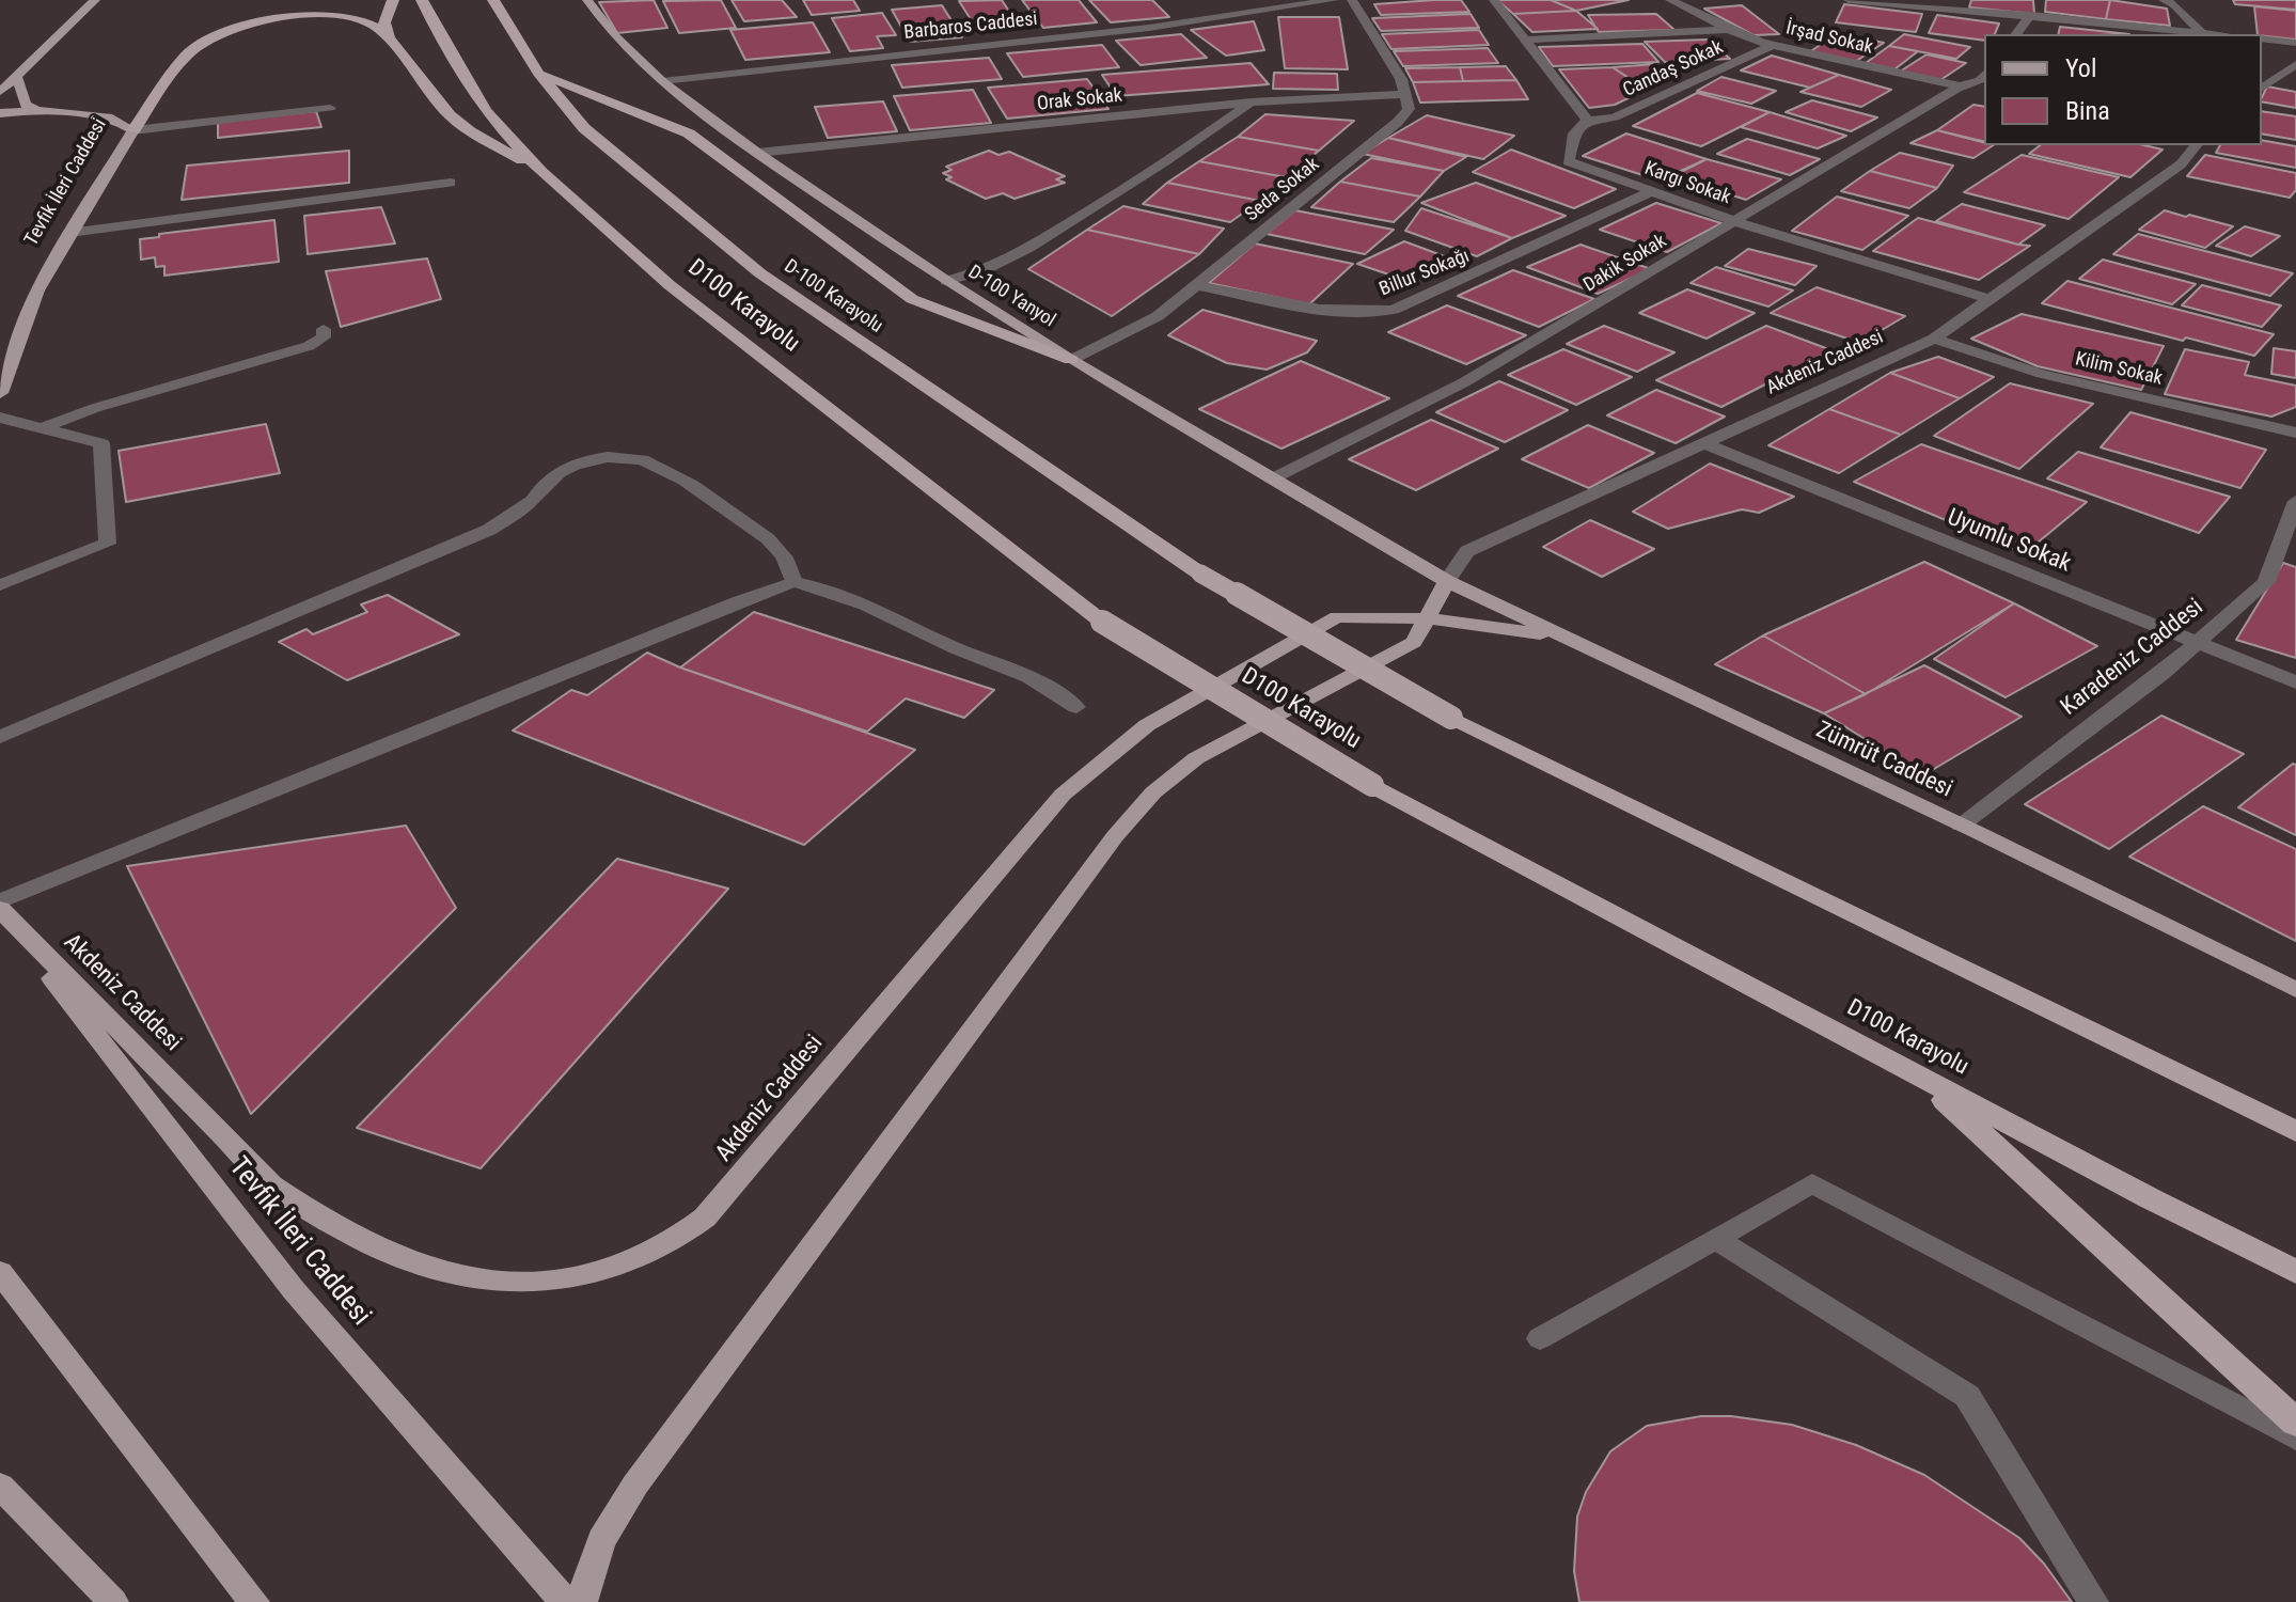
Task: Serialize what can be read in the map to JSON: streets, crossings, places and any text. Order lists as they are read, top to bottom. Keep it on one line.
{"streets":{"highway":["D-100 Karayolu","D100 Karayolu"],"main road":["Tevfik İleri Caddesi","D-100 Yanyol","Akdeniz Caddesi","Zümrüt Caddesi"],"street":["Barbaros Caddesi","İrşad Sokak","Candaş Sokak","Orak Sokak","Kargı Sokak","Seda Sokak","Dakik Sokak","Billur Sokağı","Kilim Sokak","Uyumlu Sokak","Karadeniz Caddesi"]},"crossings":[["Barbaros Caddesi","D-100 Yanyol"],["İrşad Sokak","Candaş Sokak"],["İrşad Sokak","Dakik Sokak"],["Candaş Sokak","Kargı Sokak"],["Orak Sokak","Seda Sokak"],["Orak Sokak","D-100 Yanyol"],["Tevfik İleri Caddesi","Akdeniz Caddesi"],["Kargı Sokak","Dakik Sokak"],["Kargı Sokak","Billur Sokağı"],["Kargı Sokak","Akdeniz Caddesi"],["Seda Sokak","Billur Sokağı"],["Seda Sokak","D-100 Yanyol"],["Dakik Sokak","D-100 Yanyol"],["D-100 Yanyol","Akdeniz Caddesi"],["D-100 Yanyol","Zümrüt Caddesi"],["Akdeniz Caddesi","Kilim Sokak"],["Akdeniz Caddesi","Uyumlu Sokak"],["Akdeniz Caddesi","Zümrüt Caddesi"],["Uyumlu Sokak","Karadeniz Caddesi"],["Karadeniz Caddesi","Zümrüt Caddesi"]],"legend":["Yol","Bina"]}
